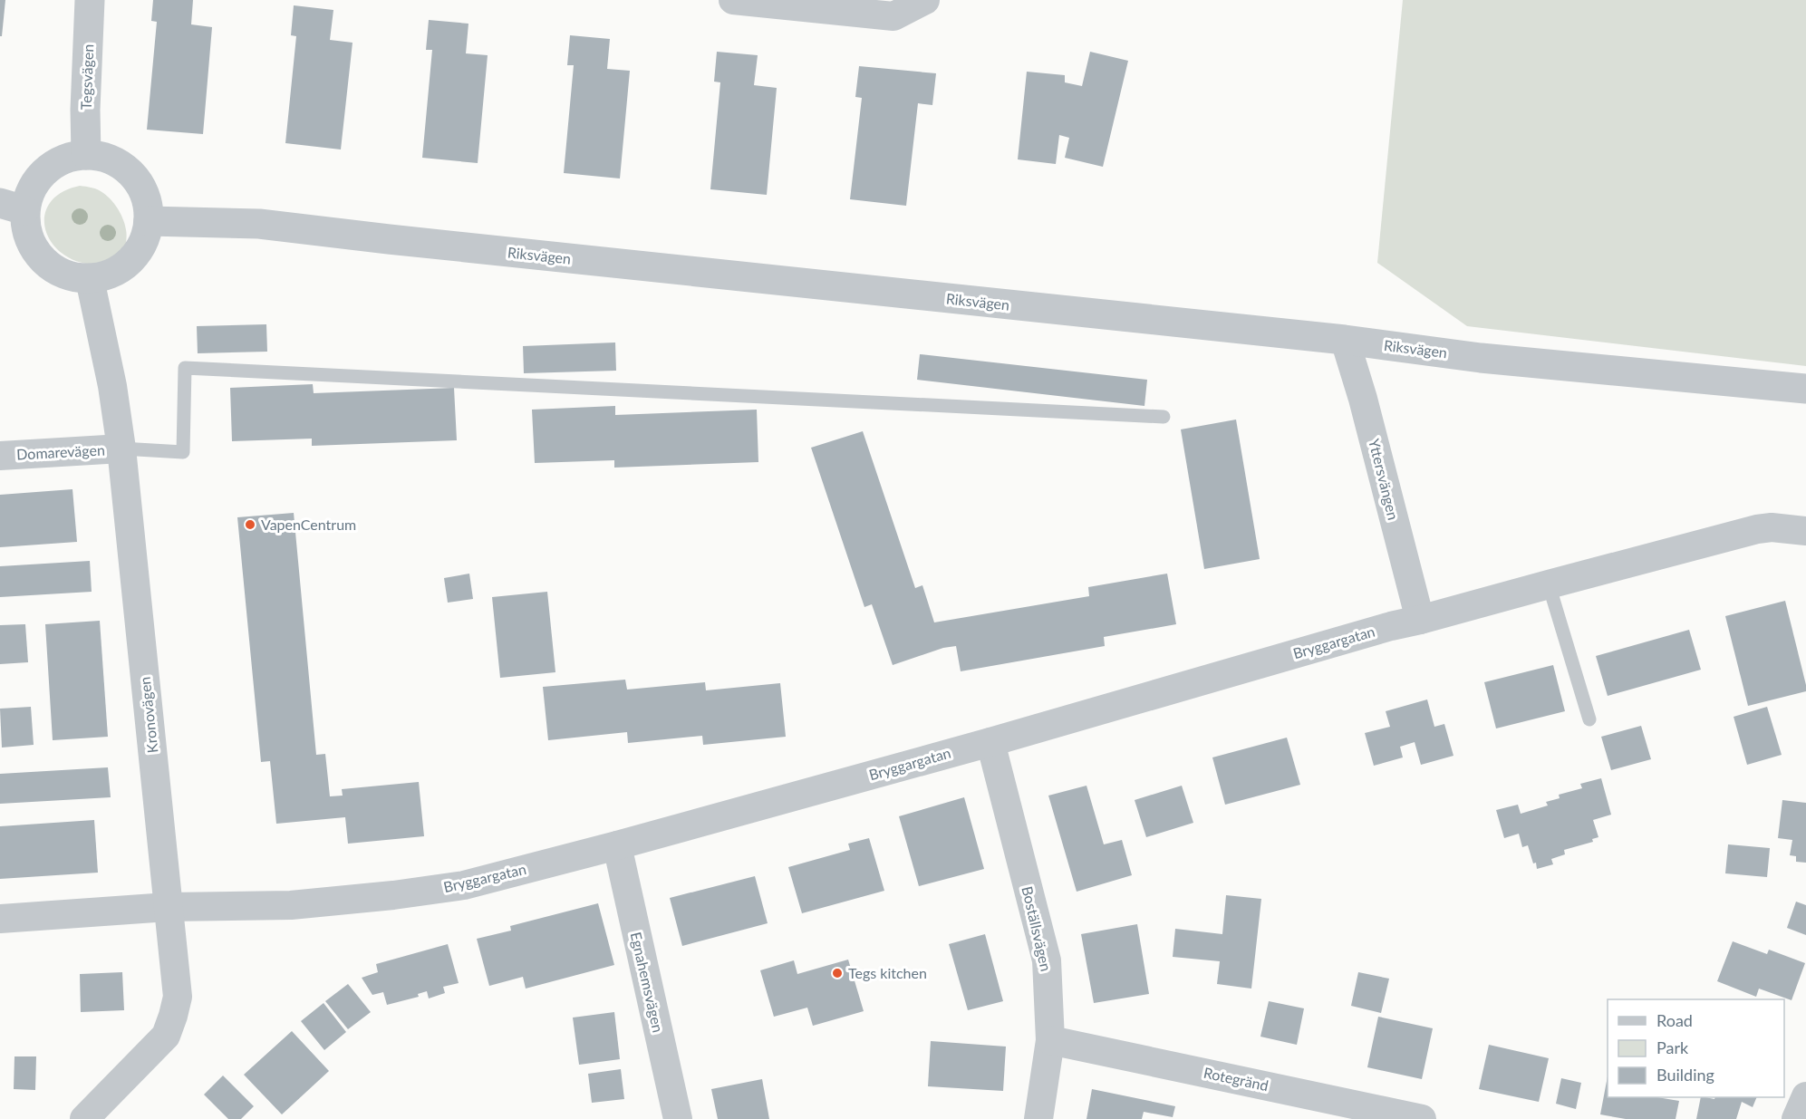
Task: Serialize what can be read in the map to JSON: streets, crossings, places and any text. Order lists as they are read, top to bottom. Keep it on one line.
{"streets":{"street":["Tegsvägen","Riksvägen","Domarevägen","Yttersvängen","Bryggargatan","Kronovägen","Boställsvägen","Egnahemsvägen","Rotegränd"]},"crossings":[["Tegsvägen","Riksvägen"],["Tegsvägen","Kronovägen"],["Riksvägen","Yttersvängen"],["Riksvägen","Kronovägen"],["Domarevägen","Kronovägen"],["Yttersvängen","Bryggargatan"],["Bryggargatan","Kronovägen"],["Bryggargatan","Boställsvägen"],["Bryggargatan","Egnahemsvägen"],["Boställsvägen","Rotegränd"]],"places":["VapenCentrum","Tegs kitchen"],"legend":["Road","Park","Building"]}
